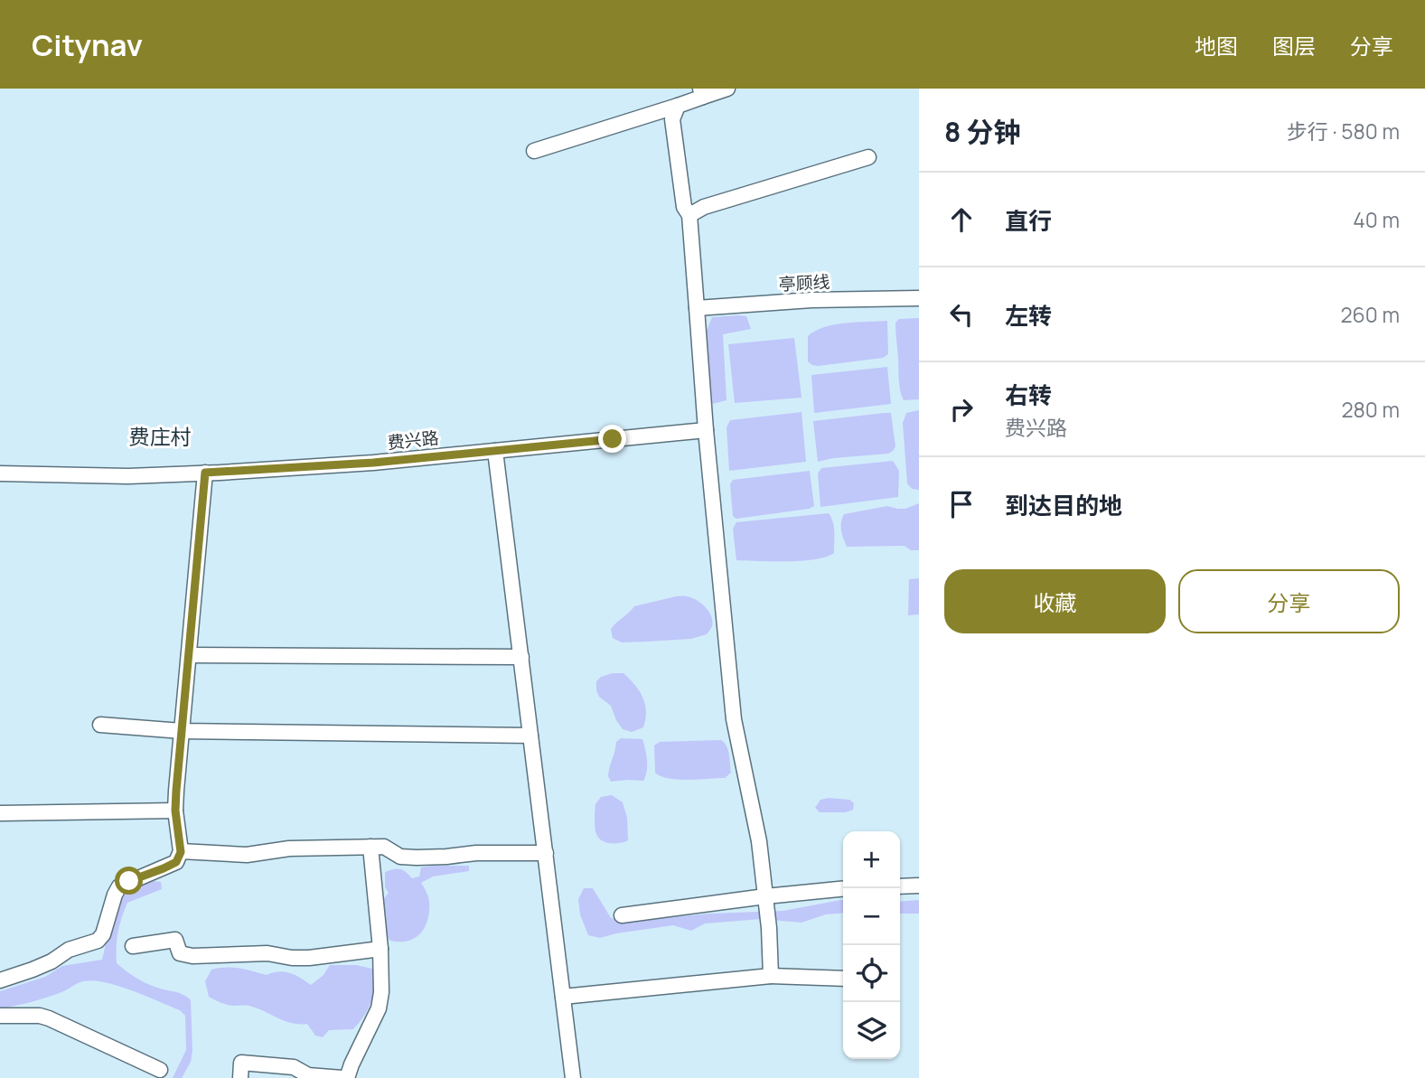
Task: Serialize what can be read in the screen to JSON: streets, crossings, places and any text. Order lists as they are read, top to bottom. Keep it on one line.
{"streets":{"street":["亭顾线","费兴路"]},"districts":["费庄村"],"page":{"header":"Citynav","nav":["地图","图层","分享"],"heading":["8 分钟","步行 · 580 m"],"list":[["直行","40 m"],["左转","260 m"],["右转","费兴路","280 m"],"到达目的地"],"buttons":["收藏","分享"],"map_buttons":["+","−"]}}
